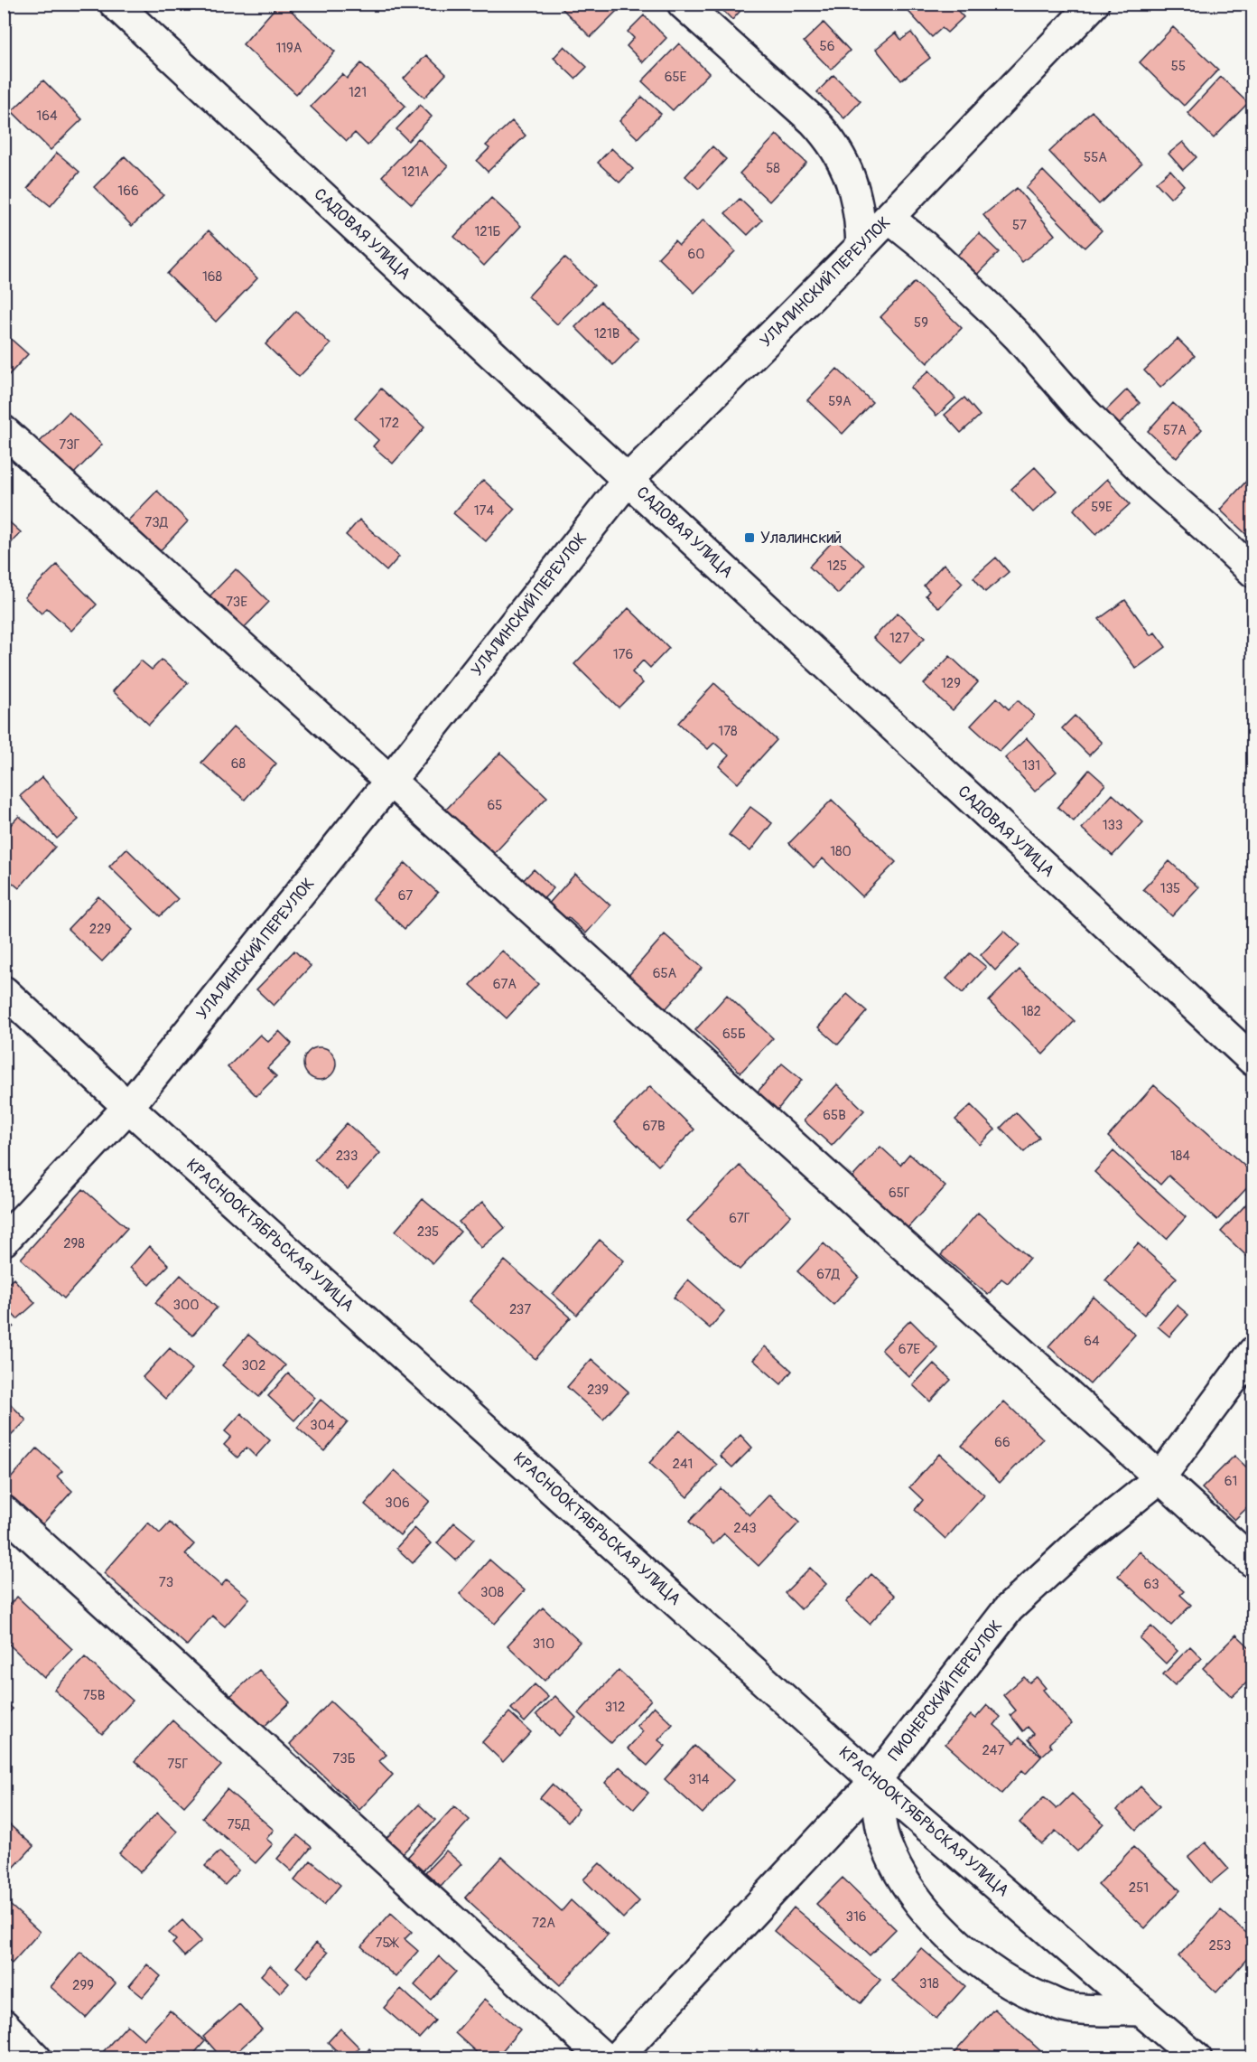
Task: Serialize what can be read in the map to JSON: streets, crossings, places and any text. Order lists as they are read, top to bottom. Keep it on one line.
{"streets":{"street":["САДОВАЯ УЛИЦА","УЛАЛИНСКИЙ ПЕРЕУЛОК","КРАСНООКТЯБРЬСКАЯ УЛИЦА","ПИОНЕРСКИЙ ПЕРЕУЛОК"]},"crossings":[["САДОВАЯ УЛИЦА","УЛАЛИНСКИЙ ПЕРЕУЛОК"],["УЛАЛИНСКИЙ ПЕРЕУЛОК","КРАСНООКТЯБРЬСКАЯ УЛИЦА"],["КРАСНООКТЯБРЬСКАЯ УЛИЦА","ПИОНЕРСКИЙ ПЕРЕУЛОК"]],"places":{"transit":["Улалинский"]},"house_numbers":["56","119А","55","65Е","121","164","55А","58","121А","166","57","121Б","60","168","59","121В","59А","172","57А","73Г","59Е","174","73Д","125","73Е","127","176","129","178","68","131","65","133","180","135","67","229","65А","67А","182","65Б","65В","67В","233","184","65Г","67Г","235","298","67Д","300","237","64","67Е","302","239","304","66","241","61","306","243","73","63","308","310","75В","312","247","73Б","75Г","314","75Д","251","316","72А","75Ж","253","318","299"]}
